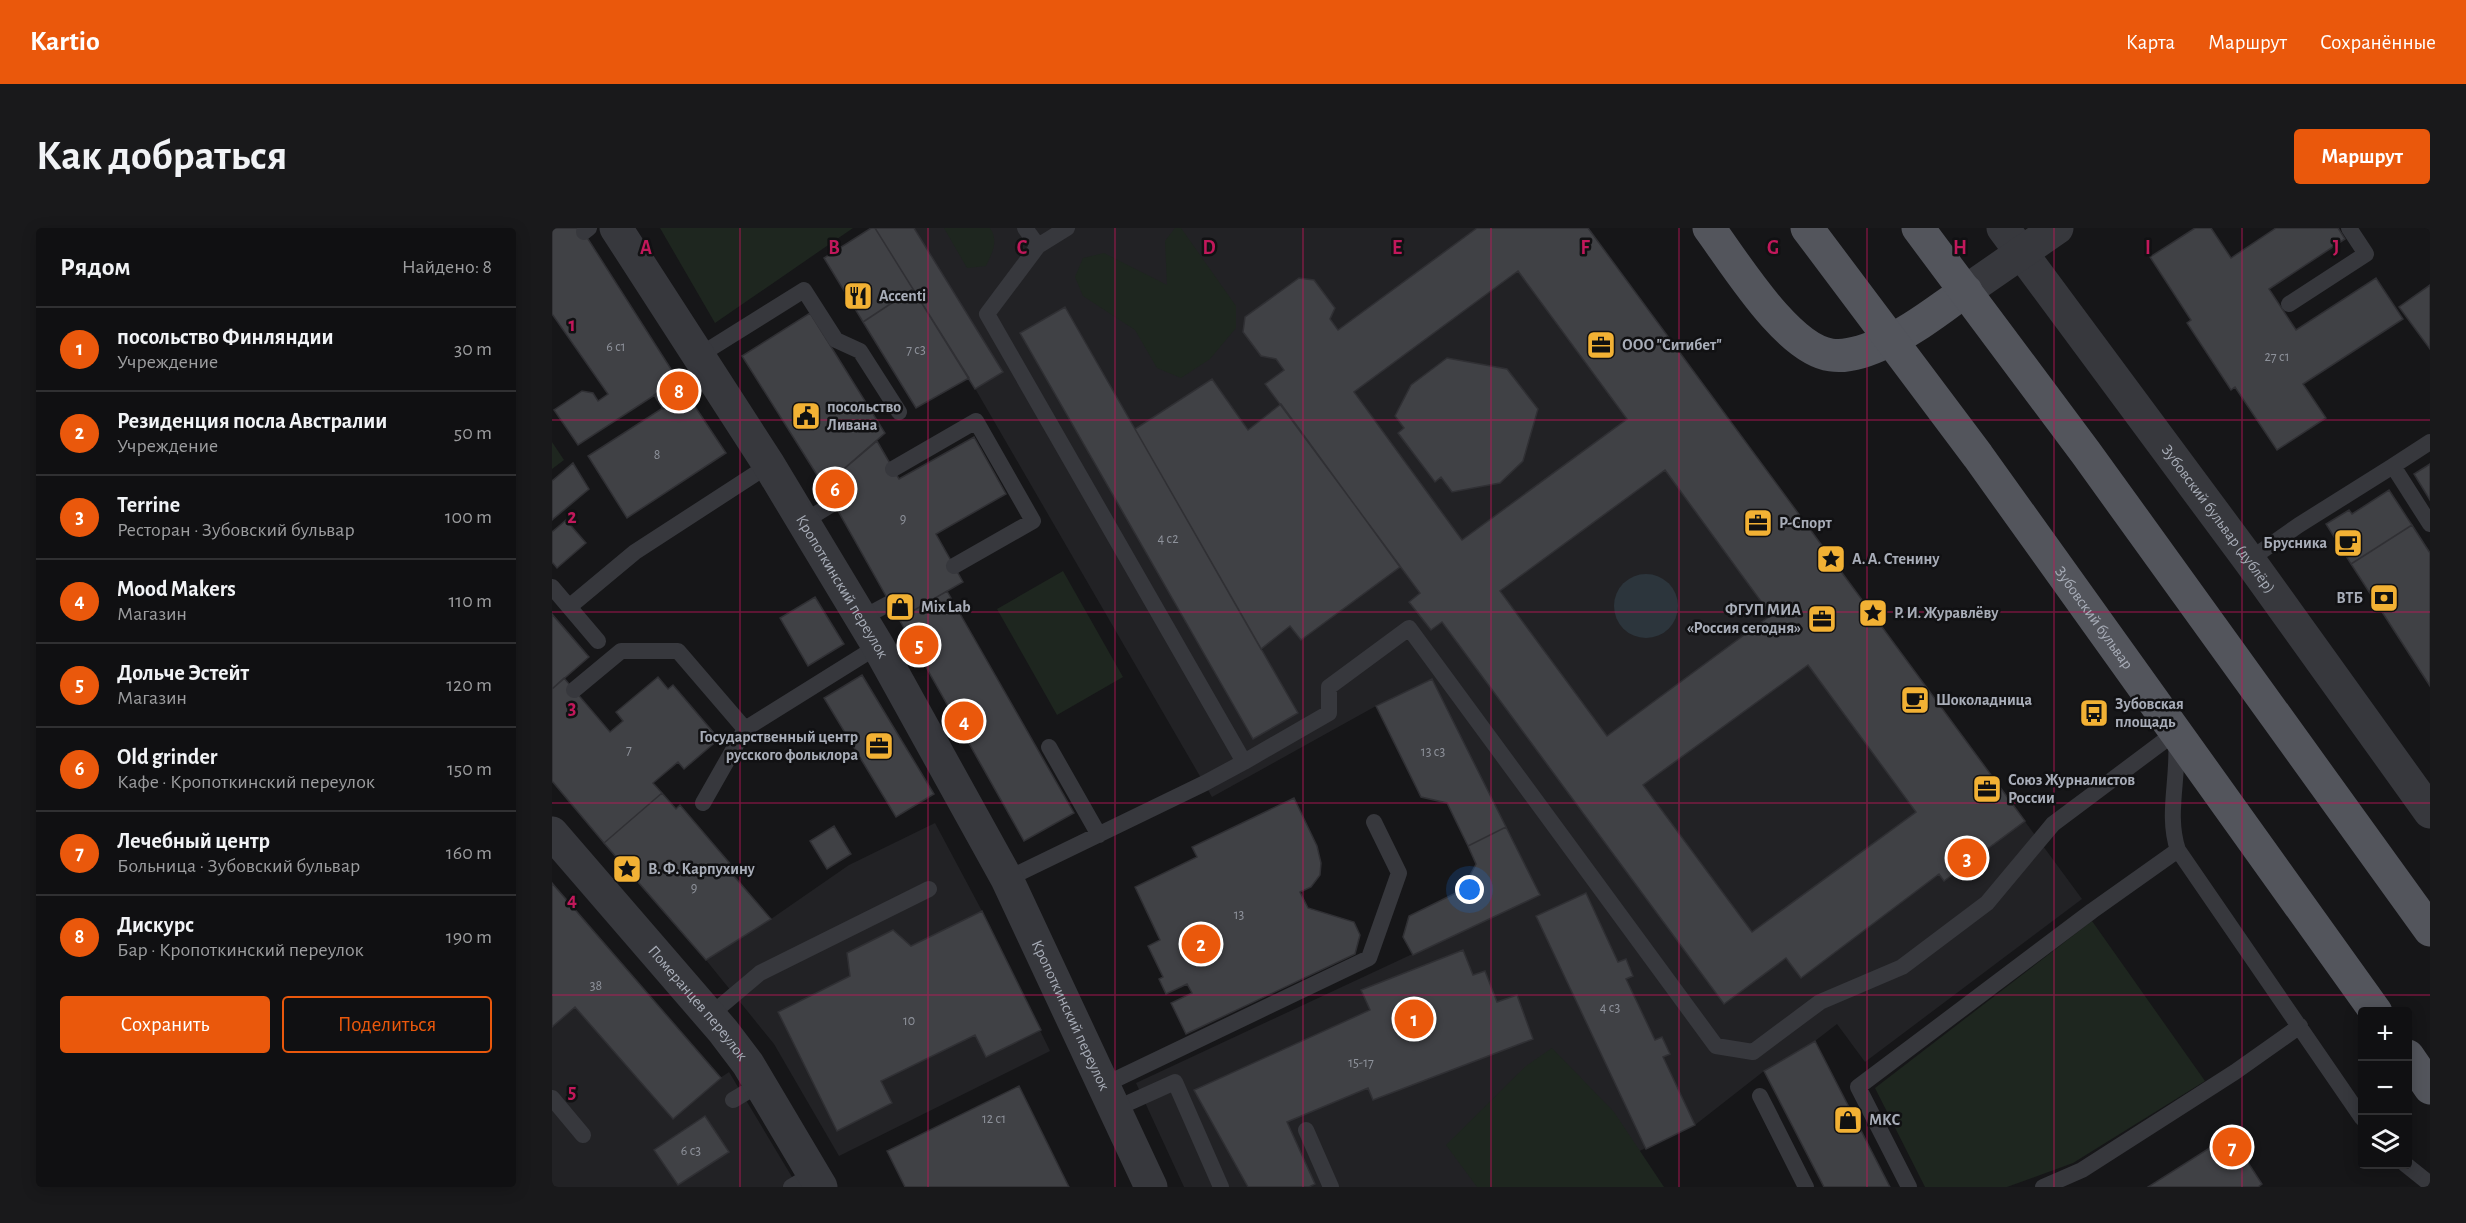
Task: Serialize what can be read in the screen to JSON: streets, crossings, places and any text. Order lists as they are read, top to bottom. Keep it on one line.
{"streets":{"main road":["Зубовский бульвар"],"street":["Зубовский бульвар (дублёр)","Кропоткинский переулок","Померанцев переулок"]},"places":{"restaurant":["Accenti"],"office":["ООО \"Ситибет\"","Р-Спорт","ФГУП МИА «Россия сегодня»","Государственный центр русского фольклора","Союз Журналистов России"],"public building":["посольство Ливана"],"cafe":["Брусника","Шоколадница"],"place":["А. А. Стенину","Р. И. Журавлёву","В. Ф. Карпухину"],"bank":["ВТБ"],"shop":["Mix Lab","МКС"],"bus stop":["Зубовская площадь"]},"house_numbers":["6 с1","7 с3","27 с1","8","9","4 с2","7","13 с3","9","13","38","4 с3","10","15-17","12 с1","6 с3"],"page":{"header":"Kartio","nav":["Карта","Маршрут","Сохранённые"],"buttons":["Маршрут",["Сохранить","Поделиться"]],"title":"Как добраться","heading":["Рядом","Найдено: 8"],"list":[{"mark":"1","name":"посольство Финляндии","note":"Учреждение","value":"30 m"},{"mark":"2","name":"Резиденция посла Австралии","note":"Учреждение","value":"50 m"},{"mark":"3","name":"Terrine","note":"Ресторан · Зубовский бульвар","value":"100 m"},{"mark":"4","name":"Mood Makers","note":"Магазин","value":"110 m"},{"mark":"5","name":"Дольче Эстейт","note":"Магазин","value":"120 m"},{"mark":"6","name":"Old grinder","note":"Кафе · Кропоткинский переулок","value":"150 m"},{"mark":"7","name":"Лечебный центр","note":"Больница · Зубовский бульвар","value":"160 m"},{"mark":"8","name":"Дискурс","note":"Бар · Кропоткинский переулок","value":"190 m"}],"pins":["8","6","5","4","3","2","1","7"],"map_buttons":["+","−"]},"grid":{"columns":["A","B","C","D","E","F","G","H","I","J"],"rows":["1","2","3","4","5"]}}
